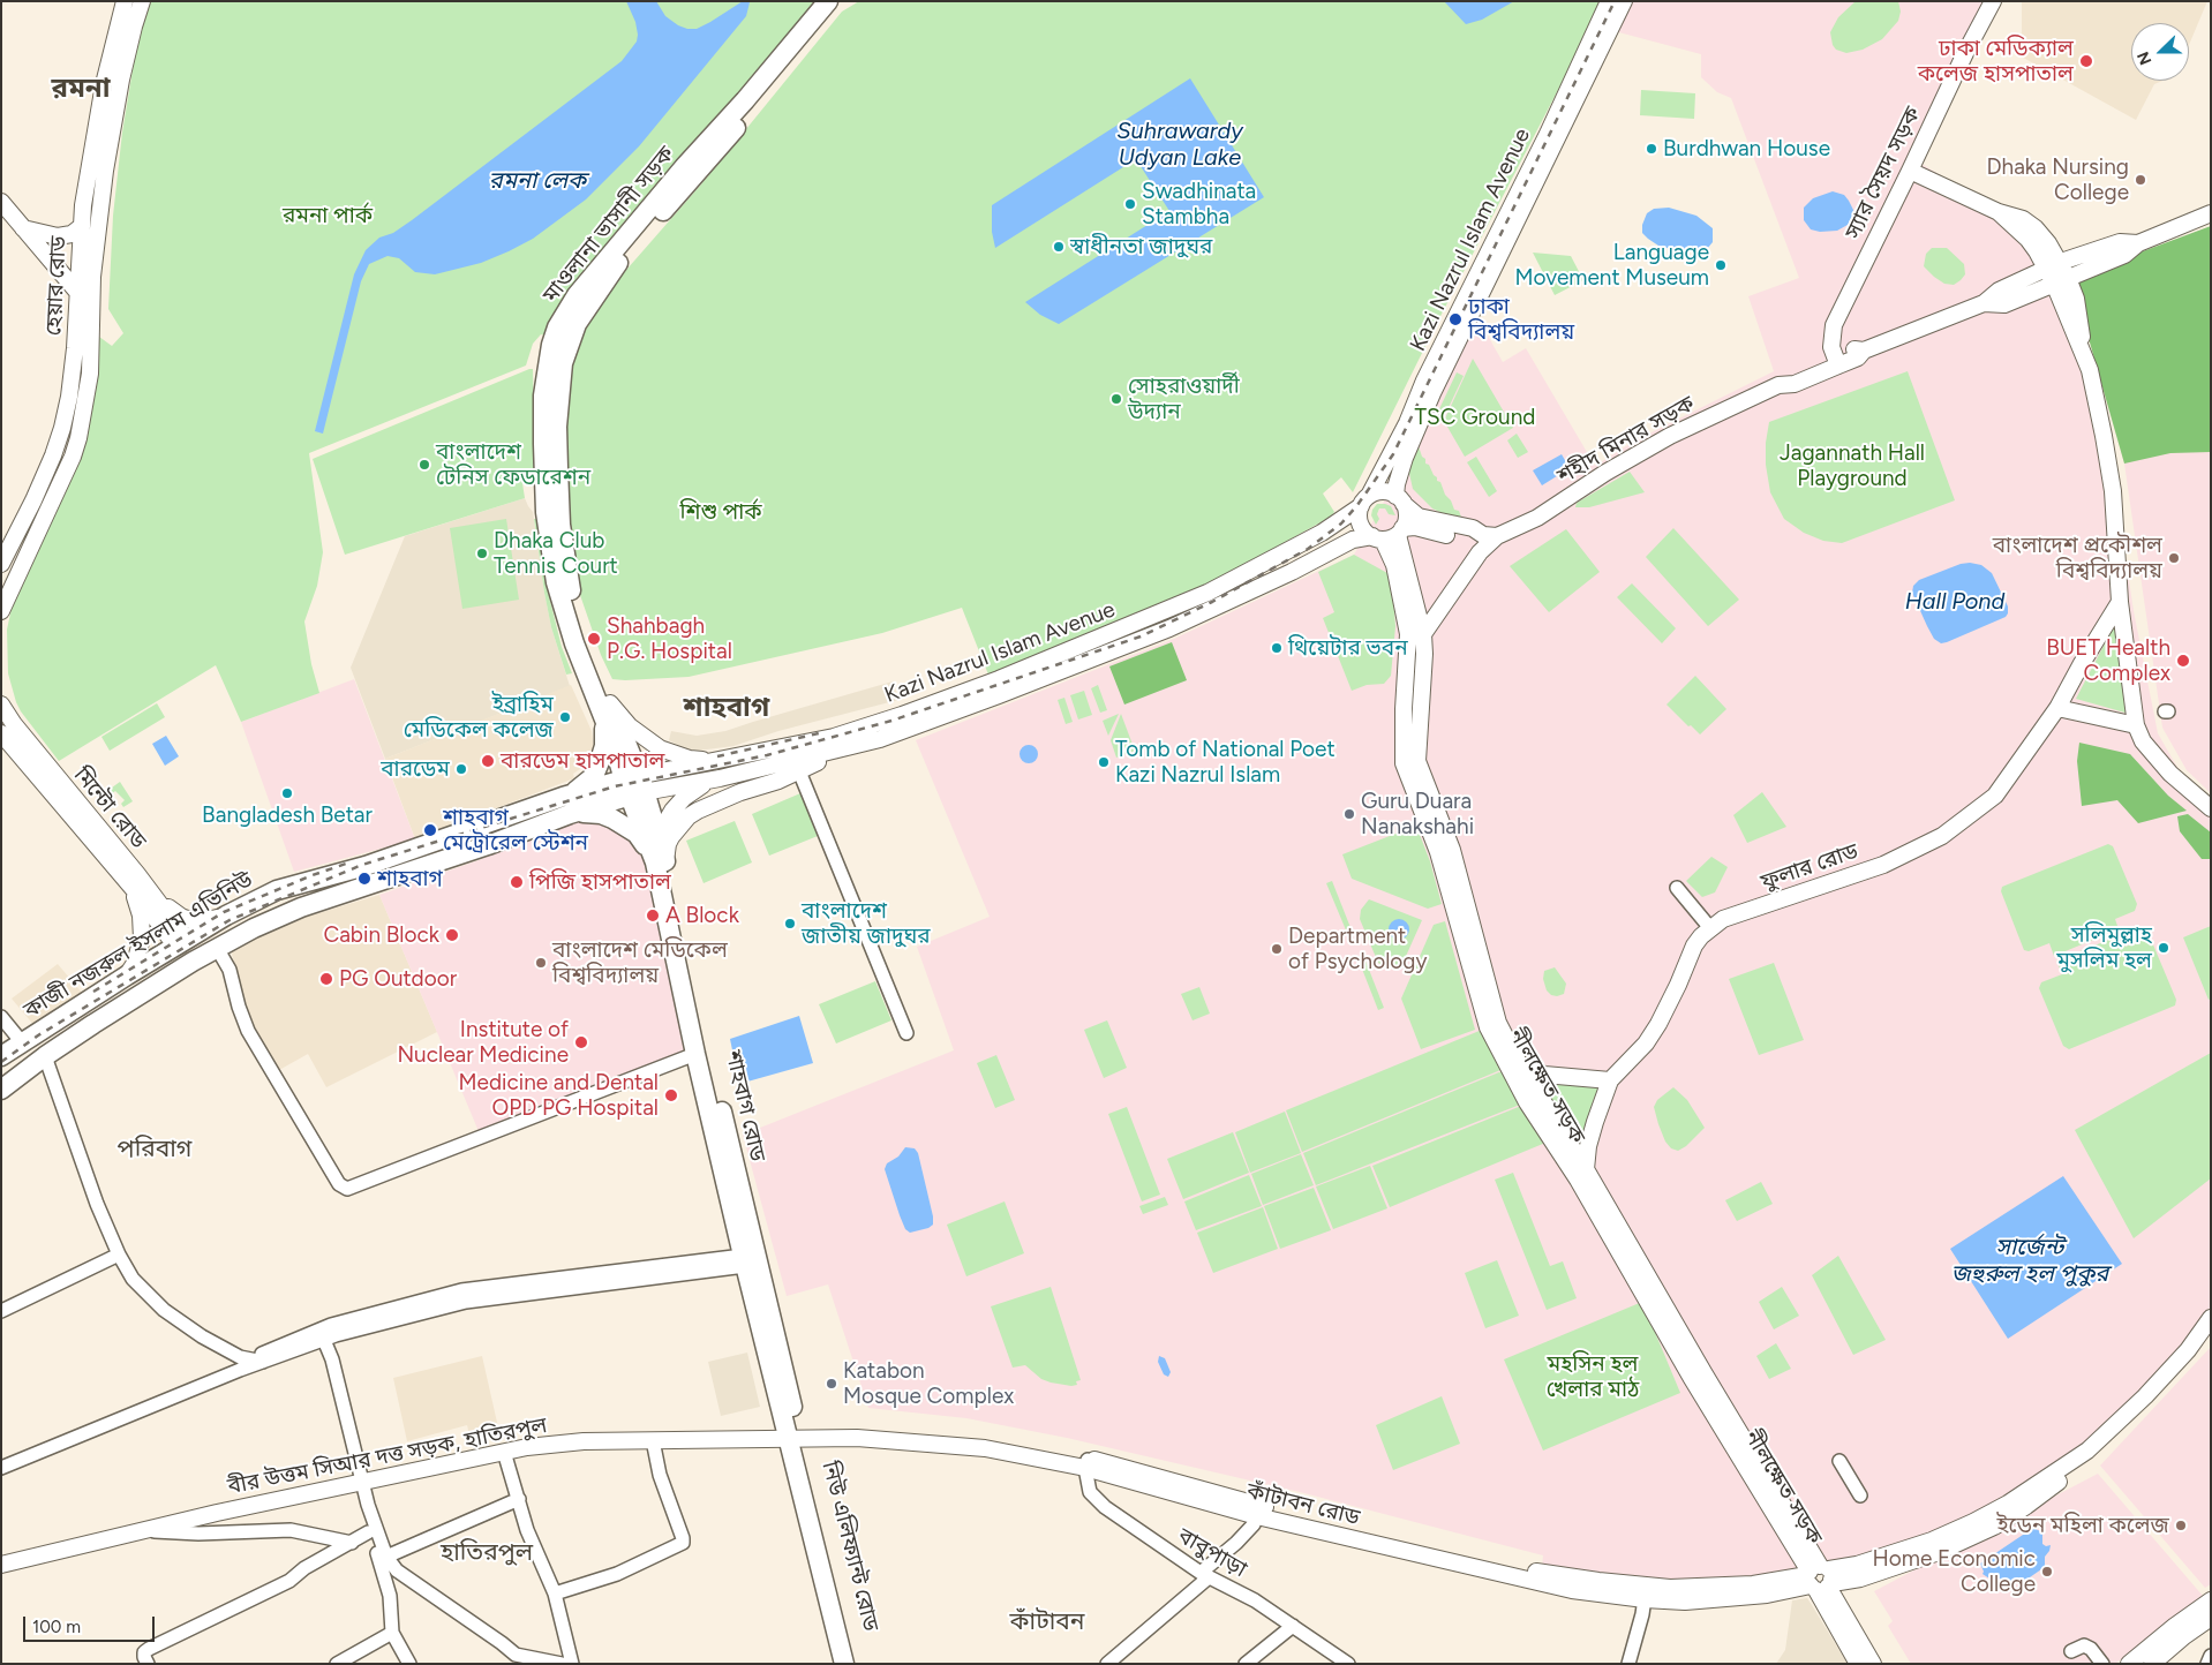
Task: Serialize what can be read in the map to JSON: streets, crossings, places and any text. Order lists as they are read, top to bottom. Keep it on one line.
{"streets":{"highway":["মাওলানা ভাসানী সড়ক","কাজী নজরুল ইসলাম এভিনিউ","শাহবাগ রোড","নিউ এলিফ্যান্ট রোড"],"main road":["স্যার সৈয়দ সড়ক","Kazi Nazrul Islam Avenue","হেয়ার রোড","শহীদ মিনার সড়ক","মিন্টো রোড","ফুলার রোড","নীলক্ষেত সড়ক","বীর উত্তম সিআর দত্ত সড়ক, হাতিরপুল","কাঁটাবন রোড"],"street":["বাবুপাড়া"]},"crossings":[["স্যার সৈয়দ সড়ক","শহীদ মিনার সড়ক"],["মাওলানা ভাসানী সড়ক","Kazi Nazrul Islam Avenue"],["মাওলানা ভাসানী সড়ক","কাজী নজরুল ইসলাম এভিনিউ"],["মাওলানা ভাসানী সড়ক","শাহবাগ রোড"],["Kazi Nazrul Islam Avenue","শহীদ মিনার সড়ক"],["Kazi Nazrul Islam Avenue","কাজী নজরুল ইসলাম এভিনিউ"],["Kazi Nazrul Islam Avenue","নীলক্ষেত সড়ক"],["Kazi Nazrul Islam Avenue","শাহবাগ রোড"],["শহীদ মিনার সড়ক","নীলক্ষেত সড়ক"],["মিন্টো রোড","কাজী নজরুল ইসলাম এভিনিউ"],["ফুলার রোড","নীলক্ষেত সড়ক"],["কাজী নজরুল ইসলাম এভিনিউ","শাহবাগ রোড"],["নীলক্ষেত সড়ক","কাঁটাবন রোড"],["শাহবাগ রোড","বীর উত্তম সিআর দত্ত সড়ক, হাতিরপুল"],["শাহবাগ রোড","কাঁটাবন রোড"],["শাহবাগ রোড","নিউ এলিফ্যান্ট রোড"],["বীর উত্তম সিআর দত্ত সড়ক, হাতিরপুল","কাঁটাবন রোড"],["বীর উত্তম সিআর দত্ত সড়ক, হাতিরপুল","নিউ এলিফ্যান্ট রোড"],["কাঁটাবন রোড","নিউ এলিফ্যান্ট রোড"],["কাঁটাবন রোড","বাবুপাড়া"]],"districts":["রমনা","শাহবাগ","পরিবাগ","হাতিরপুল","কাঁটাবন"],"water":["Suhrawardy Udyan Lake","রমনা লেক","Hall Pond","সার্জেন্ট জহুরুল হল পুকুর"],"parks":["রমনা পার্ক","TSC Ground","Jagannath Hall Playground","শিশু পার্ক","মহসিন হল খেলার মাঠ"],"places":["ঢাকা মেডিক্যাল কলেজ হাসপাতাল","Burdhwan House","Dhaka Nursing College","Swadhinata Stambha","স্বাধীনতা জাদুঘর","Language Movement Museum","ঢাকা বিশ্ববিদ্যালয়","সোহরাওয়ার্দী উদ্যান","বাংলাদেশ টেনিস ফেডারেশন","Dhaka Club Tennis Court","বাংলাদেশ প্রকৌশল বিশ্ববিদ্যালয়","Shahbagh P.G. Hospital","থিয়েটার ভবন","BUET Health Complex","ইব্রাহিম মেডিকেল কলেজ","বারডেম হাসপাতাল","Tomb of National Poet Kazi Nazrul Islam","বারডেম","Bangladesh Betar","Guru Duara Nanakshahi","শাহবাগ মেট্রোরেল স্টেশন","শাহবাগ","পিজি হাসপাতাল","A Block","বাংলাদেশ জাতীয় জাদুঘর","Cabin Block","সলিমুল্লাহ মুসলিম হল","Department of Psychology","বাংলাদেশ মেডিকেল বিশ্ববিদ্যালয়","PG Outdoor","Institute of Nuclear Medicine","Medicine and Dental OPD PG Hospital","Katabon Mosque Complex","ইডেন মহিলা কলেজ","Home Economic College"],"scale_bar":"100 m","north":"left"}
